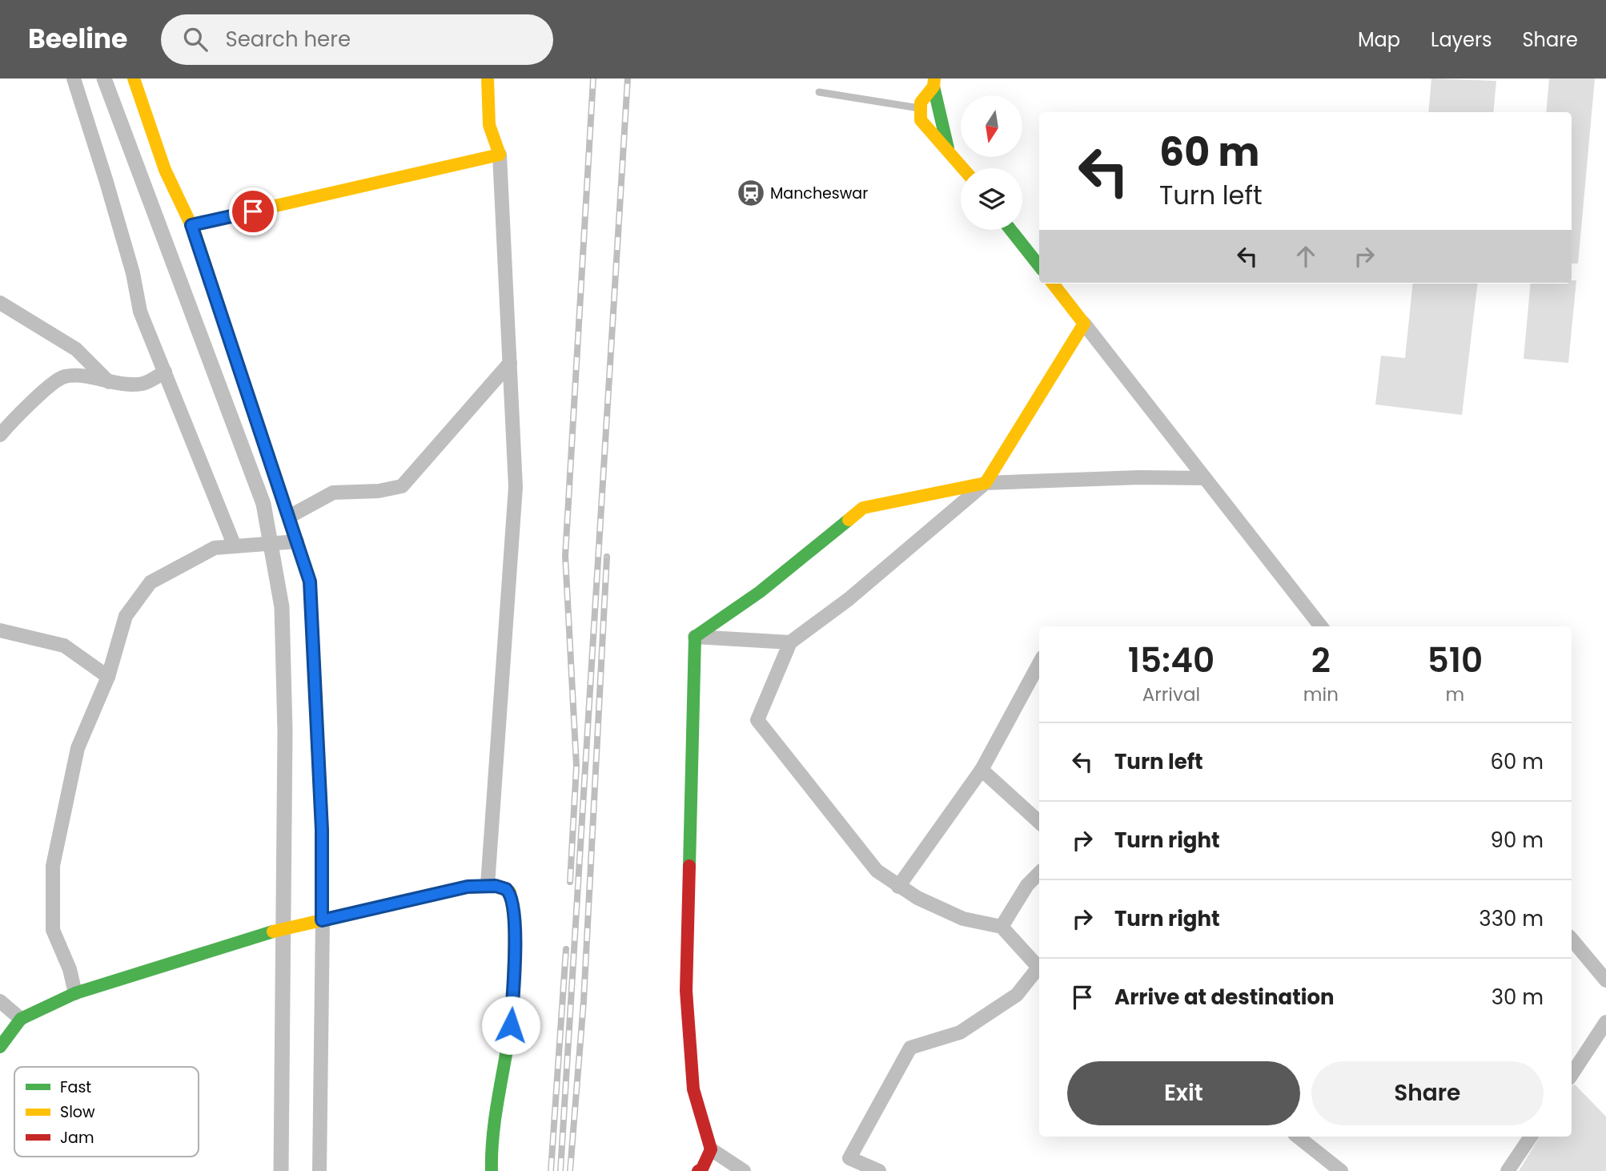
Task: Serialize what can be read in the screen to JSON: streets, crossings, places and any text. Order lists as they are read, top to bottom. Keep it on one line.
{"places":{"station":["Mancheswar"]},"legend":["Fast","Slow","Jam"],"north":"bottom","page":{"header":"Beeline","search":"Search here","nav":["Map","Layers","Share"],"turn":["60 m","Turn left"],"eta":["15:40","Arrival","2","min","510","m"],"list":[{"name":"Turn left","value":"60 m"},{"name":"Turn right","value":"90 m"},{"name":"Turn right","value":"330 m"},{"name":"Arrive at destination","value":"30 m"}],"buttons":["Exit","Share"]}}
